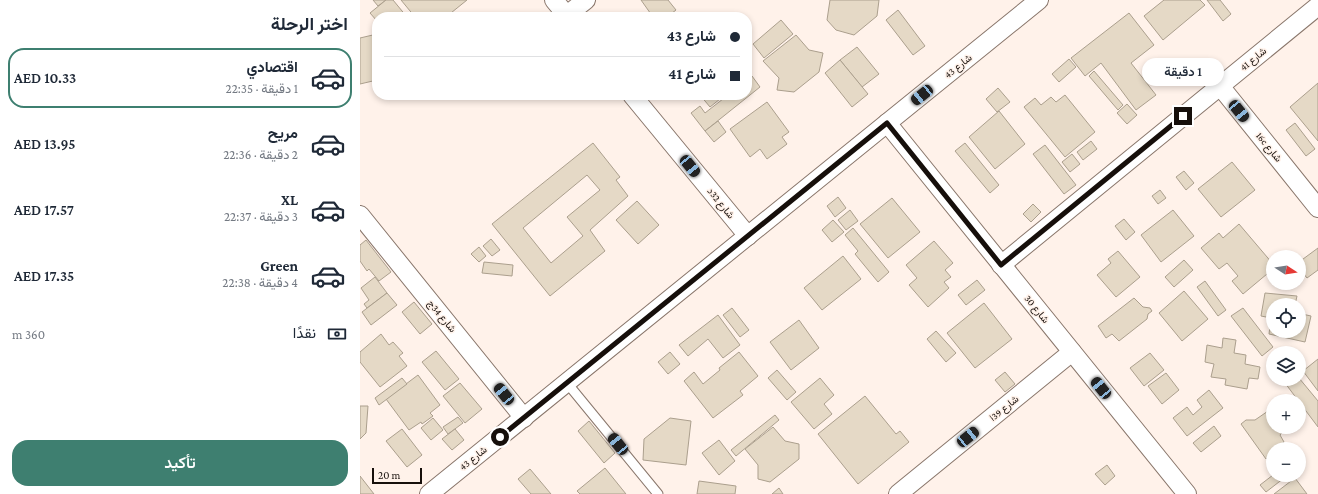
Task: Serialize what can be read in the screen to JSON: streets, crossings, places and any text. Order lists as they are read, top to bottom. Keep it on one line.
{"streets":{"street":["شارع 41","شارع 43","16c شارع","شارع 32د","شارع 30","شارع 34ج","شارع 39ا"]},"crossings":[["شارع 41","16c شارع"],["شارع 41","شارع 30"],["شارع 43","شارع 32د"],["شارع 43","شارع 30"],["شارع 43","شارع 34ج"],["شارع 30","شارع 39ا"]],"scale_bar":"20 m","north":"right","page":{"heading":"اختر الرحلة","banner":["شارع 43","شارع 41"],"list":[{"name":"اقتصادي","note":"1 دقيقة · 22:35","value":"AED 10.33"},{"name":"مريح","note":"2 دقيقة · 22:36","value":"AED 13.95"},{"name":"XL","note":"3 دقيقة · 22:37","value":"AED 17.57"},{"name":"Green","note":"4 دقيقة · 22:38","value":"AED 17.35"}],"bubble":"1 دقيقة","map_buttons":["+","−"],"pay":["نقدًا","360 m"],"buttons":"تأكيد","scale":"20 m"}}
